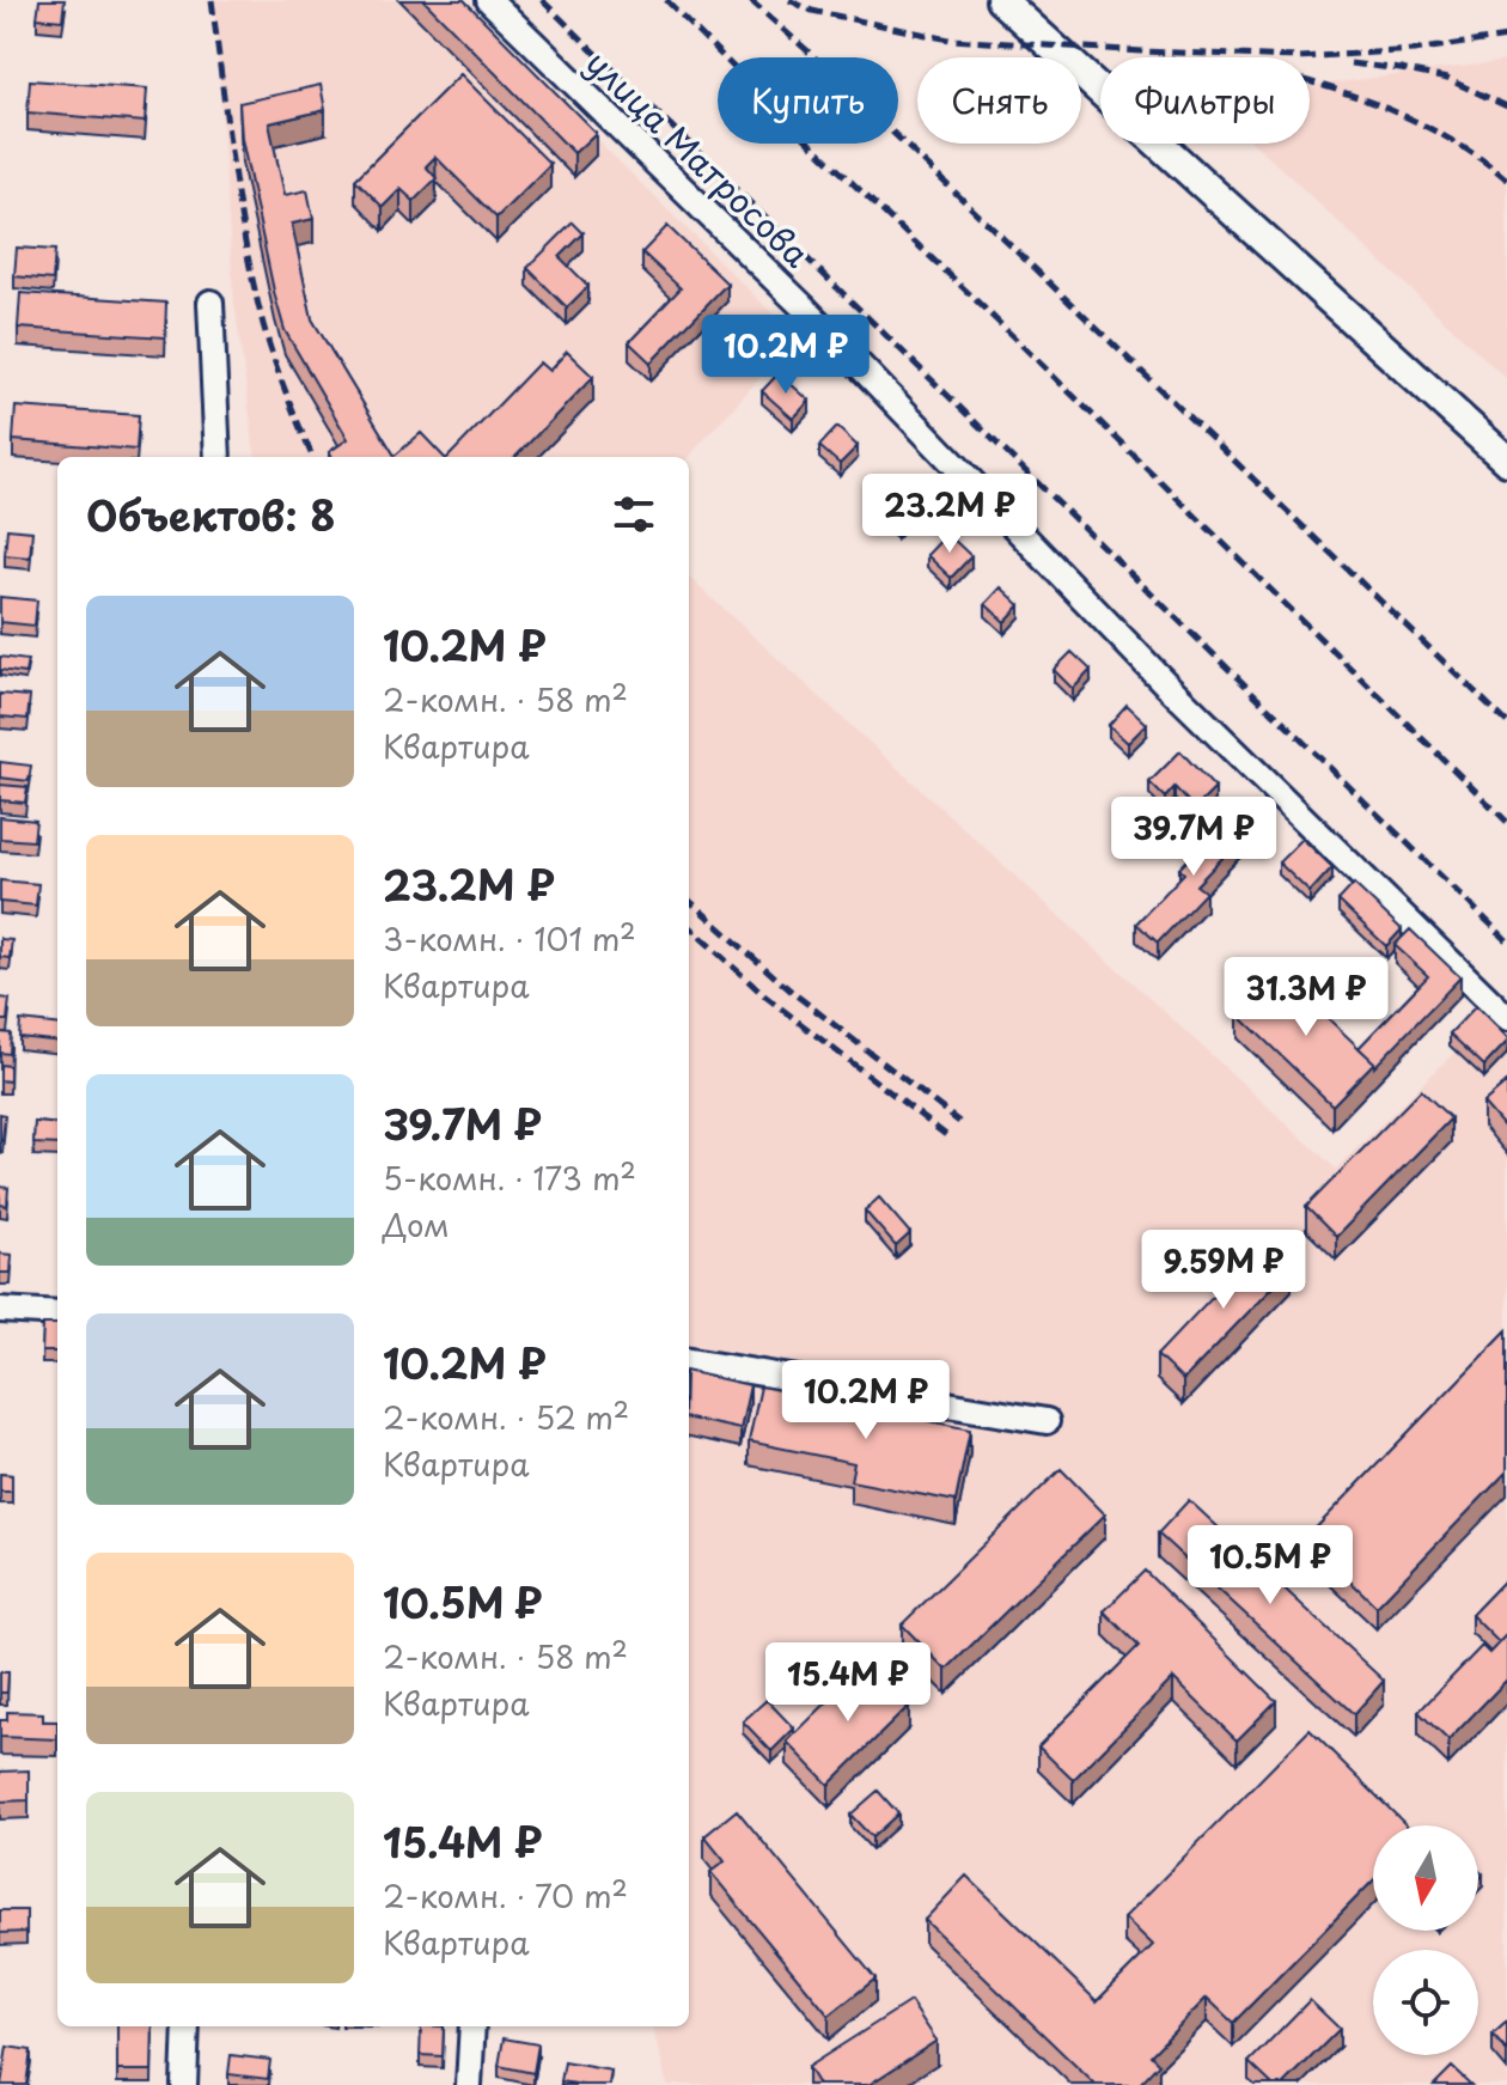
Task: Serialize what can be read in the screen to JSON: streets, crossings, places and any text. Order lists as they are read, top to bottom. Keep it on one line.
{"streets":{"street":["улица Матросова"]},"north":"bottom","page":{"chip":["Купить","Снять","Фильтры"],"price":["10.2M ₽","23.2M ₽","39.7M ₽","31.3M ₽","9.59M ₽","10.2M ₽","10.5M ₽","15.4M ₽"],"heading":"Объектов: 8","list":[{"name":"10.2M ₽","note":"2-комн. · 58 m² · Квартира"},{"name":"23.2M ₽","note":"3-комн. · 101 m² · Квартира"},{"name":"39.7M ₽","note":"5-комн. · 173 m² · Дом"},{"name":"10.2M ₽","note":"2-комн. · 52 m² · Квартира"},{"name":"10.5M ₽","note":"2-комн. · 58 m² · Квартира"},{"name":"15.4M ₽","note":"2-комн. · 70 m² · Квартира"}]}}
